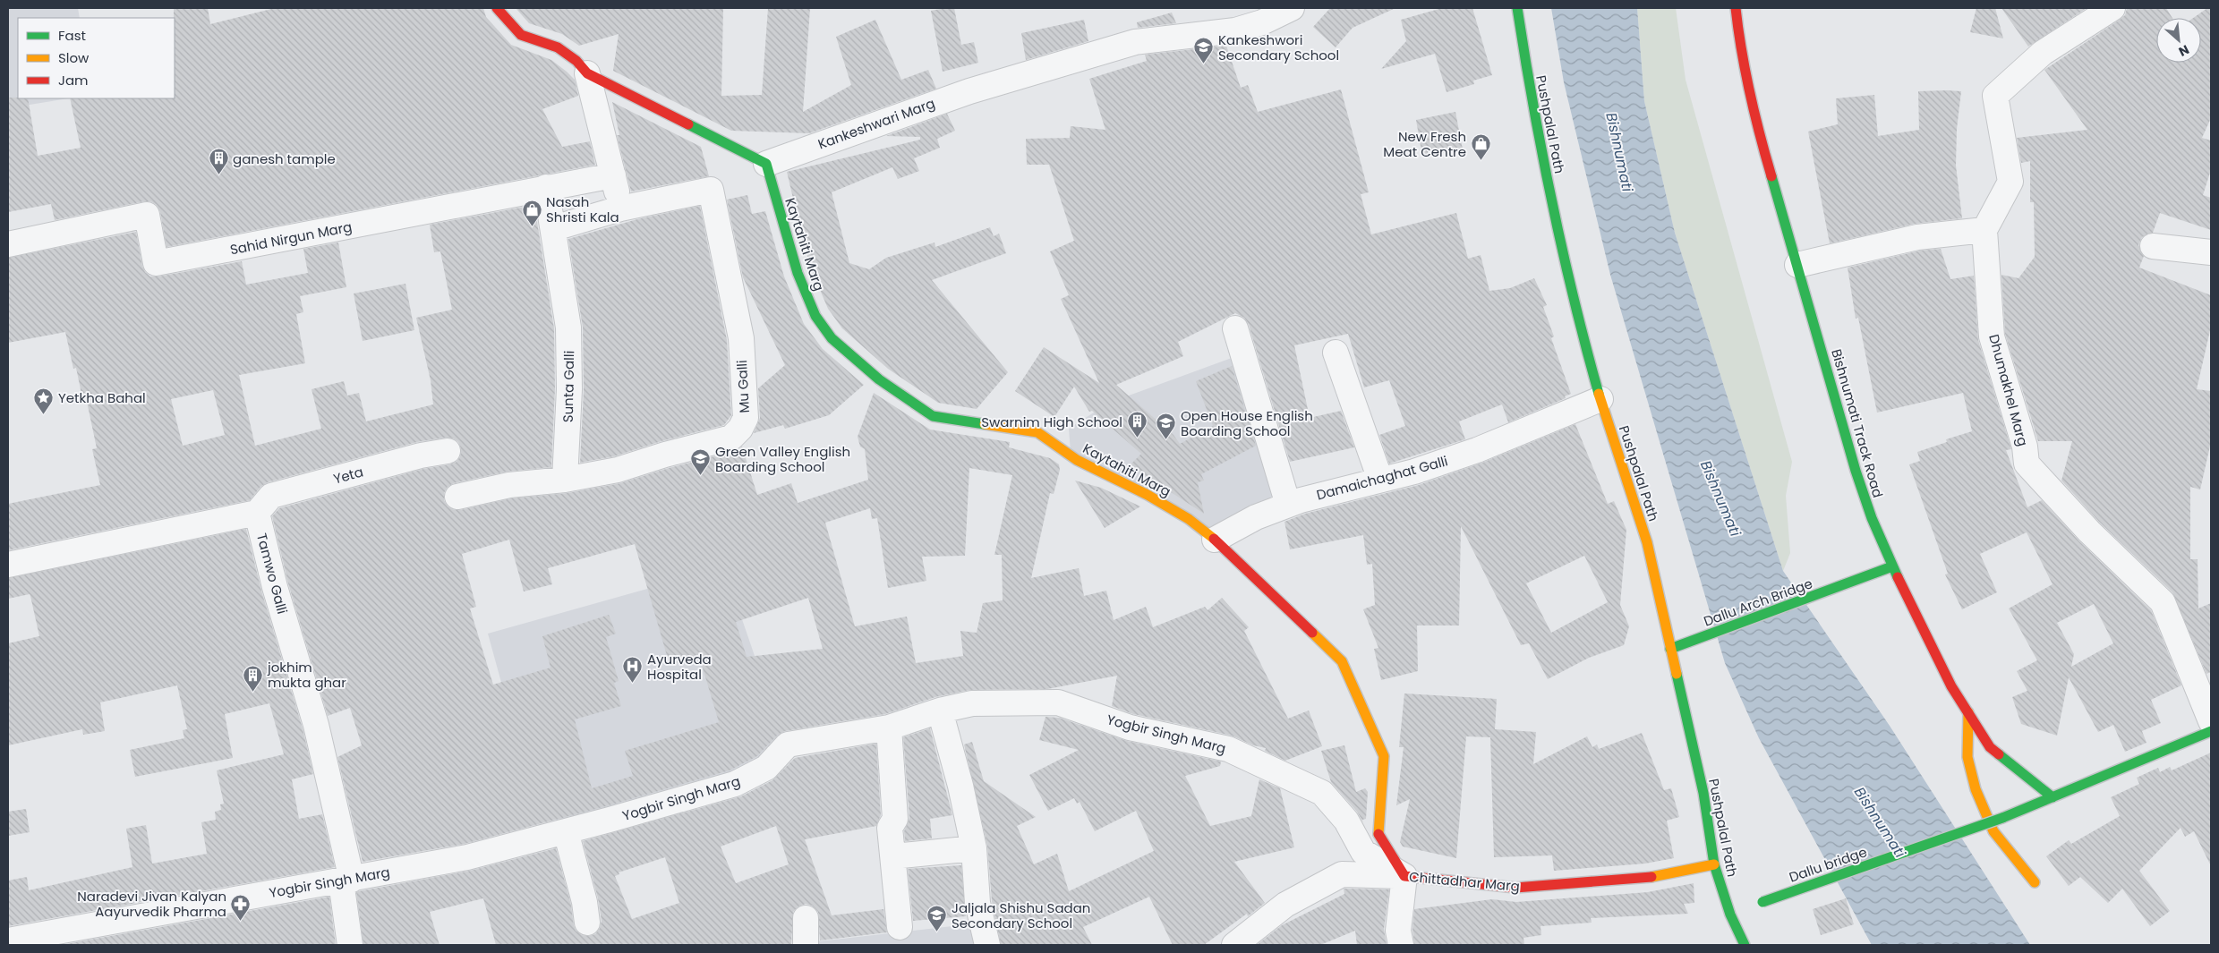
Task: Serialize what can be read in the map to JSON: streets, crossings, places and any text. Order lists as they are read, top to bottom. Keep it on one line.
{"streets":{"main road":["Pushpalal Path","Kaytahiti Marg","Bishnumati Track Road","Dallu Arch Bridge","Dallu bridge","Chittadhar Marg"],"street":["Kankeshwari Marg","Sahid Nirgun Marg","Sunta Galli","Mu Galli","Dhumakhel Marg","Yeta","Damaichaghat Galli","Tamwo Galli","Yogbir Singh Marg"]},"crossings":[["Kankeshwari Marg","Kaytahiti Marg"],["Pushpalal Path","Damaichaghat Galli"],["Pushpalal Path","Dallu Arch Bridge"],["Pushpalal Path","Chittadhar Marg"],["Sahid Nirgun Marg","Sunta Galli"],["Kaytahiti Marg","Damaichaghat Galli"],["Kaytahiti Marg","Yogbir Singh Marg"],["Kaytahiti Marg","Chittadhar Marg"],["Sunta Galli","Mu Galli"],["Bishnumati Track Road","Dallu Arch Bridge"],["Bishnumati Track Road","Dallu bridge"],["Yeta","Tamwo Galli"],["Tamwo Galli","Yogbir Singh Marg"],["Yogbir Singh Marg","Chittadhar Marg"]],"water":["Bishnumati"],"places":{"school or university":["Kankeshwori Secondary School","Open House English Boarding School","Green Valley English Boarding School","Jaljala Shishu Sadan Secondary School"],"shop":["New Fresh Meat Centre","Nasah Shristi Kala"],"building":["ganesh tample","Swarnim High School","jokhim mukta ghar"],"place":["Yetkha Bahal"],"hospital":["Ayurveda Hospital"],"pharmacy":["Naradevi Jivan Kalyan Aayurvedik Pharma"]},"legend":["Fast","Slow","Jam"],"north":"bottom right"}
